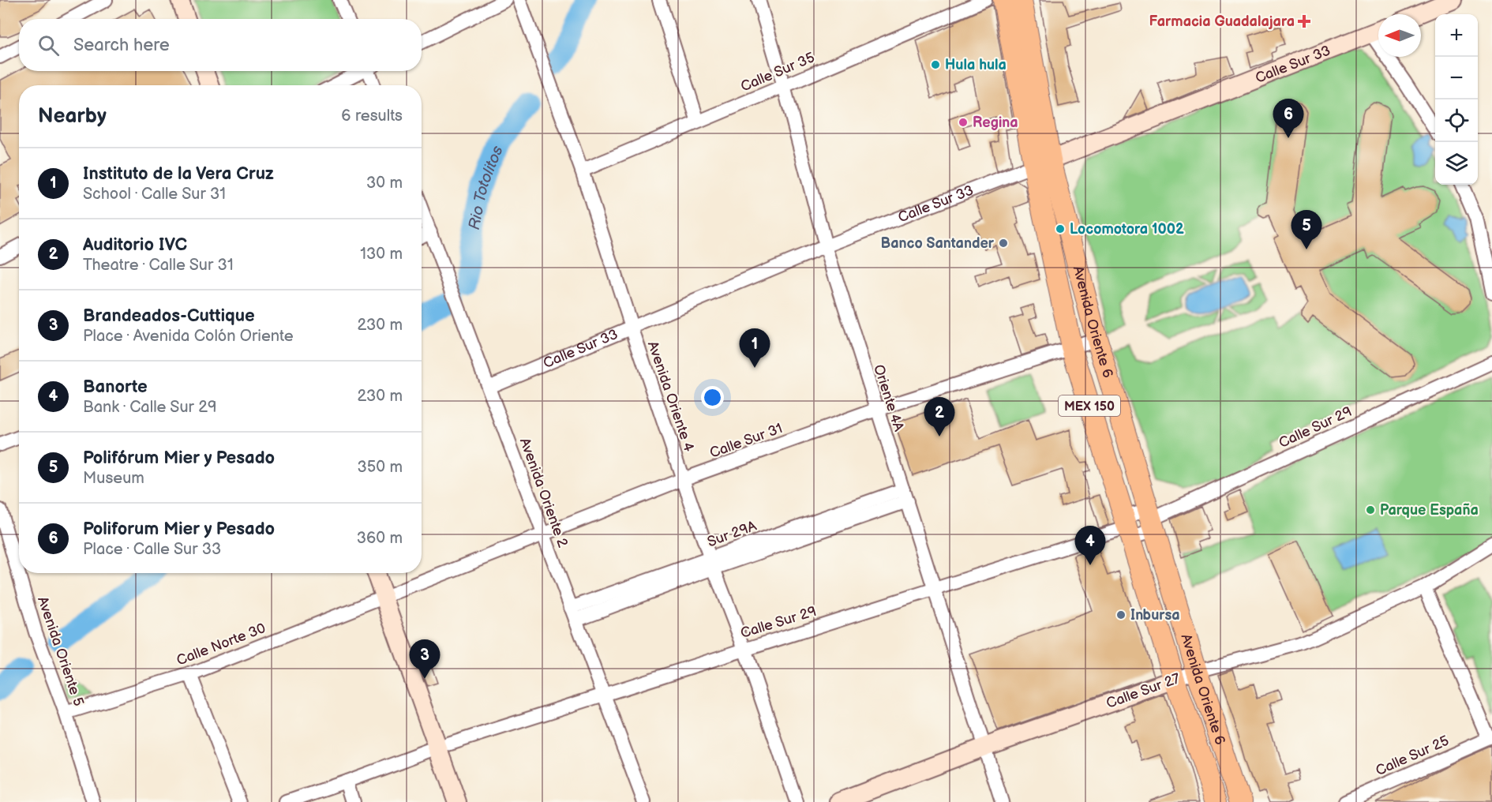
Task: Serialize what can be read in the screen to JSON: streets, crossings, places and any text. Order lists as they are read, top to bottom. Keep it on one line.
{"streets":{"main road":["Avenida Oriente 6","MEX 150"],"street":["Calle Sur 33","Calle Sur 35","Avenida Oriente 4","Oriente 4A","Calle Sur 29","Calle Sur 31","Avenida Oriente 2","Sur 29A","Calle Norte 30","Avenida Oriente 5","Calle Sur 27","Calle Sur 25"]},"crossings":[["Calle Sur 33","Avenida Oriente 6"],["Calle Sur 33","Avenida Oriente 4"],["Calle Sur 33","Oriente 4A"],["Calle Sur 33","Avenida Oriente 2"],["Calle Sur 35","Avenida Oriente 4"],["Calle Sur 35","Oriente 4A"],["Avenida Oriente 6","Calle Sur 29"],["Avenida Oriente 6","Calle Sur 31"],["Avenida Oriente 6","Calle Sur 27"],["Avenida Oriente 4","Calle Sur 29"],["Avenida Oriente 4","Calle Sur 31"],["Avenida Oriente 4","Sur 29A"],["Oriente 4A","Calle Sur 29"],["Oriente 4A","Calle Sur 31"],["Oriente 4A","Sur 29A"],["Oriente 4A","Calle Sur 27"],["Calle Sur 29","Avenida Oriente 2"],["Calle Sur 31","Avenida Oriente 2"],["Calle Sur 31","Calle Norte 30"],["Avenida Oriente 2","Sur 29A"],["Calle Norte 30","Avenida Oriente 5"]],"water":["Rio Totolitos"],"places":{"health":["Farmacia Guadalajara"],"other":["Hula hula","Regina","Locomotora 1002","Banco Santander","Parque España","Inbursa"]},"north":"left","page":{"map_buttons":["+","−"],"search":"Search here","heading":["Nearby","6 results"],"pins":["6","5","1","2","4","3"],"list":[{"mark":"1","name":"Instituto de la Vera Cruz","note":"School · Calle Sur 31","value":"30 m"},{"mark":"2","name":"Auditorio IVC","note":"Theatre · Calle Sur 31","value":"130 m"},{"mark":"3","name":"Brandeados-Cuttique","note":"Place · Avenida Colón Oriente","value":"230 m"},{"mark":"4","name":"Banorte","note":"Bank · Calle Sur 29","value":"230 m"},{"mark":"5","name":"Polifórum Mier y Pesado","note":"Museum","value":"350 m"},{"mark":"6","name":"Poliforum Mier y Pesado","note":"Place · Calle Sur 33","value":"360 m"}]}}
